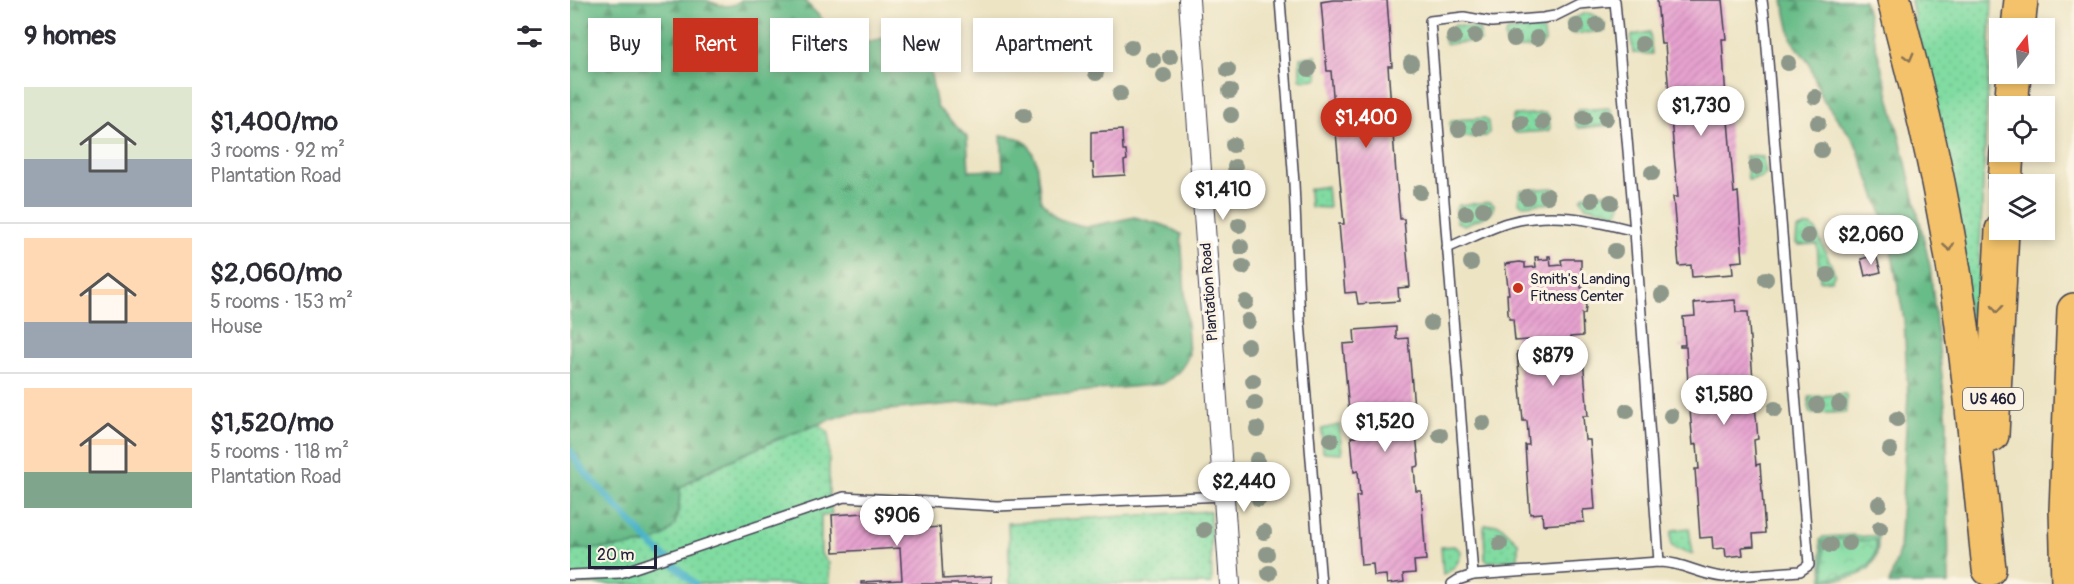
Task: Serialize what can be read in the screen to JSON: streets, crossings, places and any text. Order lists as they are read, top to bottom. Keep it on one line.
{"streets":{"highway":["US 460"],"street":["Plantation Road"]},"places":["Smith's Landing Fitness Center"],"scale_bar":"20 m","north":"top","page":{"heading":"9 homes","chip":["Buy","Rent","Filters","New","Apartment"],"list":[{"name":"$1,400/mo","note":"3 rooms · 92 m² · Plantation Road"},{"name":"$2,060/mo","note":"5 rooms · 153 m² · House"},{"name":"$1,520/mo","note":"5 rooms · 118 m² · Plantation Road"}],"price":["$1,730","$1,400","$1,410","$2,060","$879","$1,580","$1,520","$2,440","$906"],"scale":"20 m"}}
